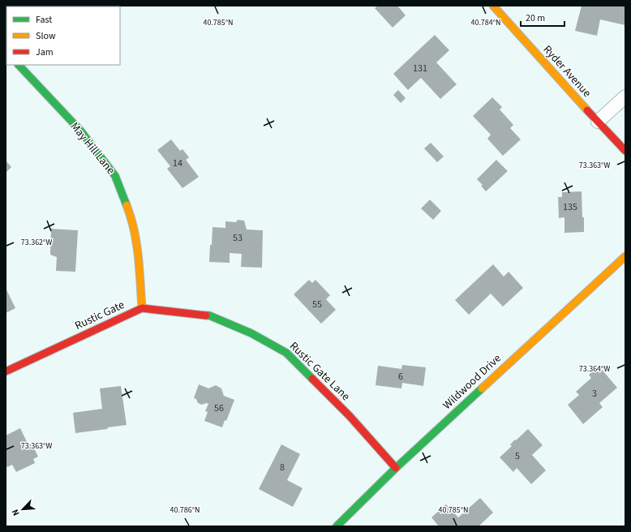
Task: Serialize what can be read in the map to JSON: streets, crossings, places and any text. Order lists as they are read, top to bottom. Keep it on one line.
{"streets":{"street":["Ryder Avenue","May Hill Lane","Rustic Gate","Rustic Gate Lane","Wildwood Drive"]},"crossings":[["May Hill Lane","Rustic Gate"],["Rustic Gate","Rustic Gate Lane"],["Rustic Gate Lane","Wildwood Drive"]],"house_numbers":["131","14","135","53","55","6","3","56","5","8"],"legend":["Fast","Slow","Jam"],"scale_bar":"20 m","north":"bottom left","coordinates":["40.784°N","40.785°N","73.363°W","73.362°W","73.364°W","40.786°N"]}
